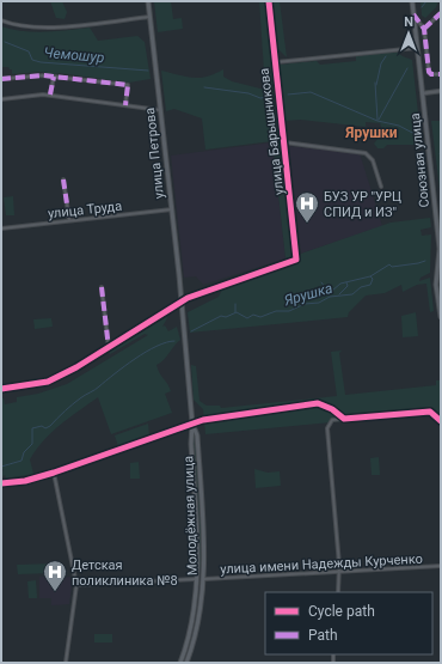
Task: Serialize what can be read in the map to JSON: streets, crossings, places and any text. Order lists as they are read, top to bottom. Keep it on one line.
{"streets":{"main road":["улица Петрова","Союзная улица","Молодёжная улица"],"street":["улица Барышникова","улица Труда","улица имени Надежды Курченко"]},"crossings":[["улица Барышникова","Союзная улица"],["улица Петрова","улица Труда"],["улица Петрова","Молодёжная улица"],["Молодёжная улица","улица имени Надежды Курченко"]],"districts":["Ярушки"],"water":["Чемошур","Ярушка"],"places":{"hospital":["БУЗ УР \"УРЦ СПИД и ИЗ\"","Детская поликлиника №8"]},"legend":["Cycle path","Path"],"north":"top"}
